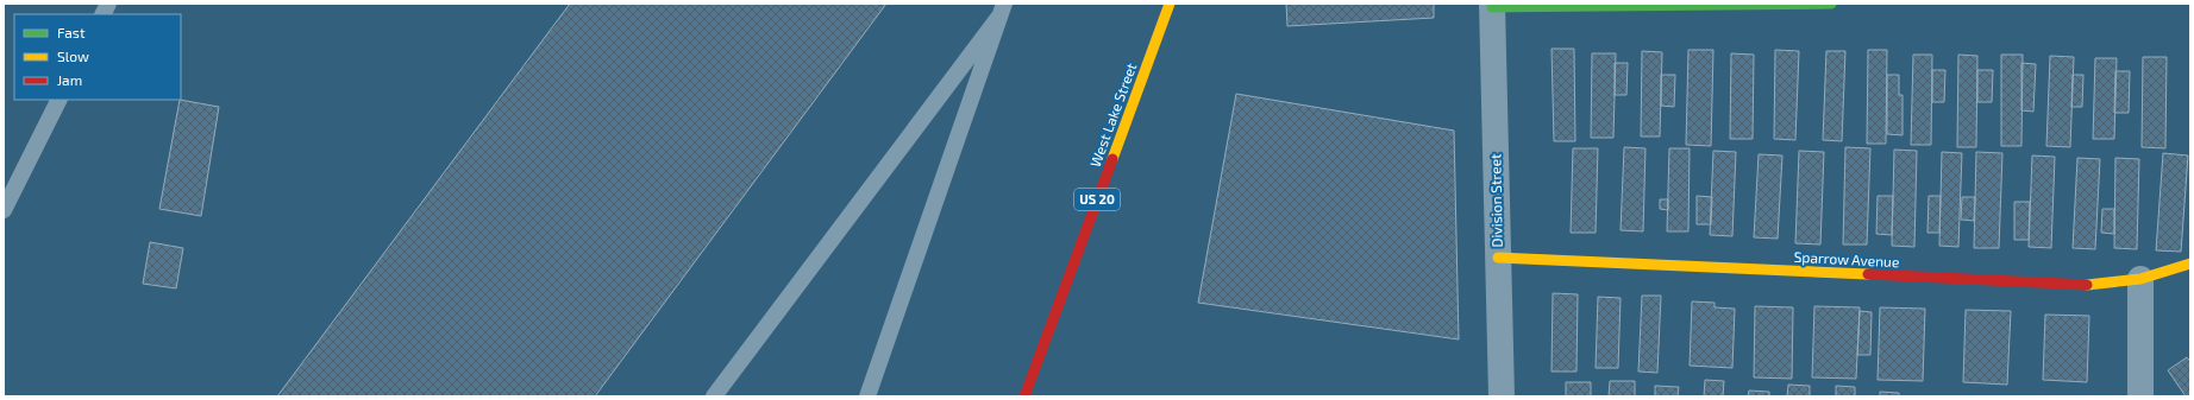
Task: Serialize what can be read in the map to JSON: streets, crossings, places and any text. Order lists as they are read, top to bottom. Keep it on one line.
{"streets":{"street":["West Lake Street","US 20","Division Street","Sparrow Avenue"]},"crossings":[["Division Street","Sparrow Avenue"]],"legend":["Fast","Slow","Jam"]}
